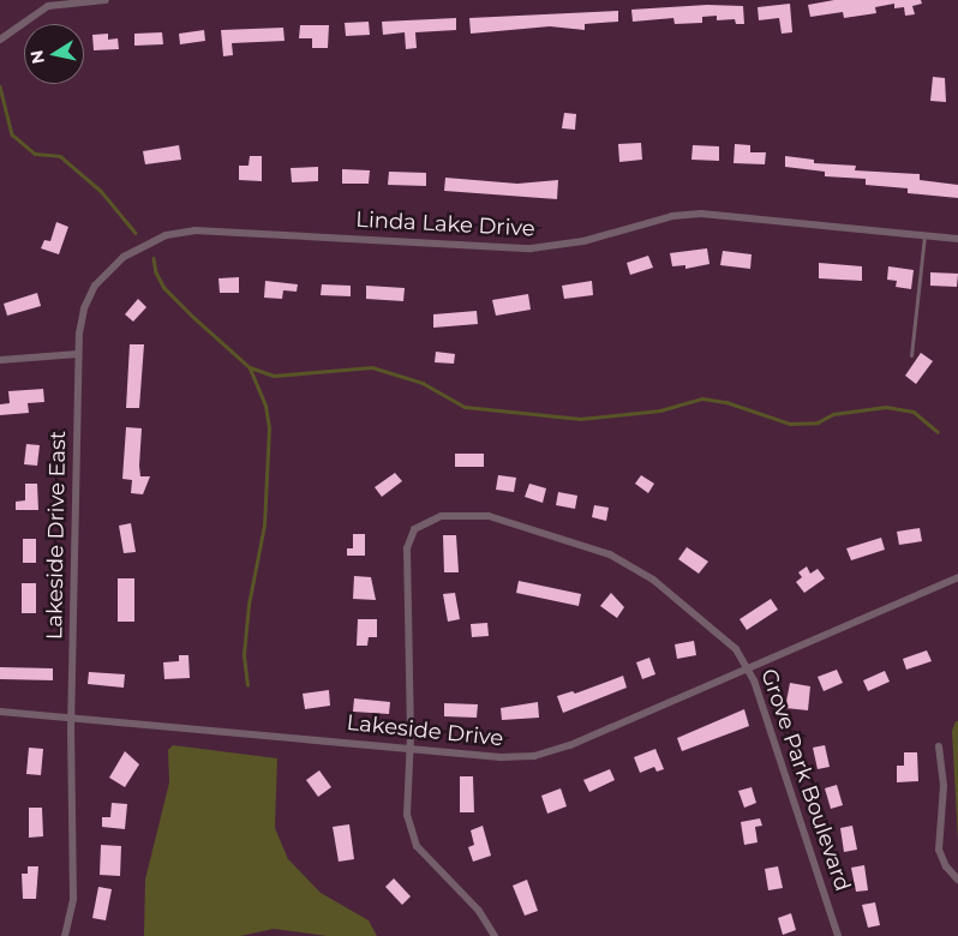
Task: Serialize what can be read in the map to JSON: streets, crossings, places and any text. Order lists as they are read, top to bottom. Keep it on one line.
{"streets":{"street":["Linda Lake Drive","Lakeside Drive East","Lakeside Drive","Grove Park Boulevard"]},"crossings":[["Linda Lake Drive","Lakeside Drive East"],["Lakeside Drive East","Lakeside Drive"],["Lakeside Drive","Grove Park Boulevard"]],"north":"left"}
